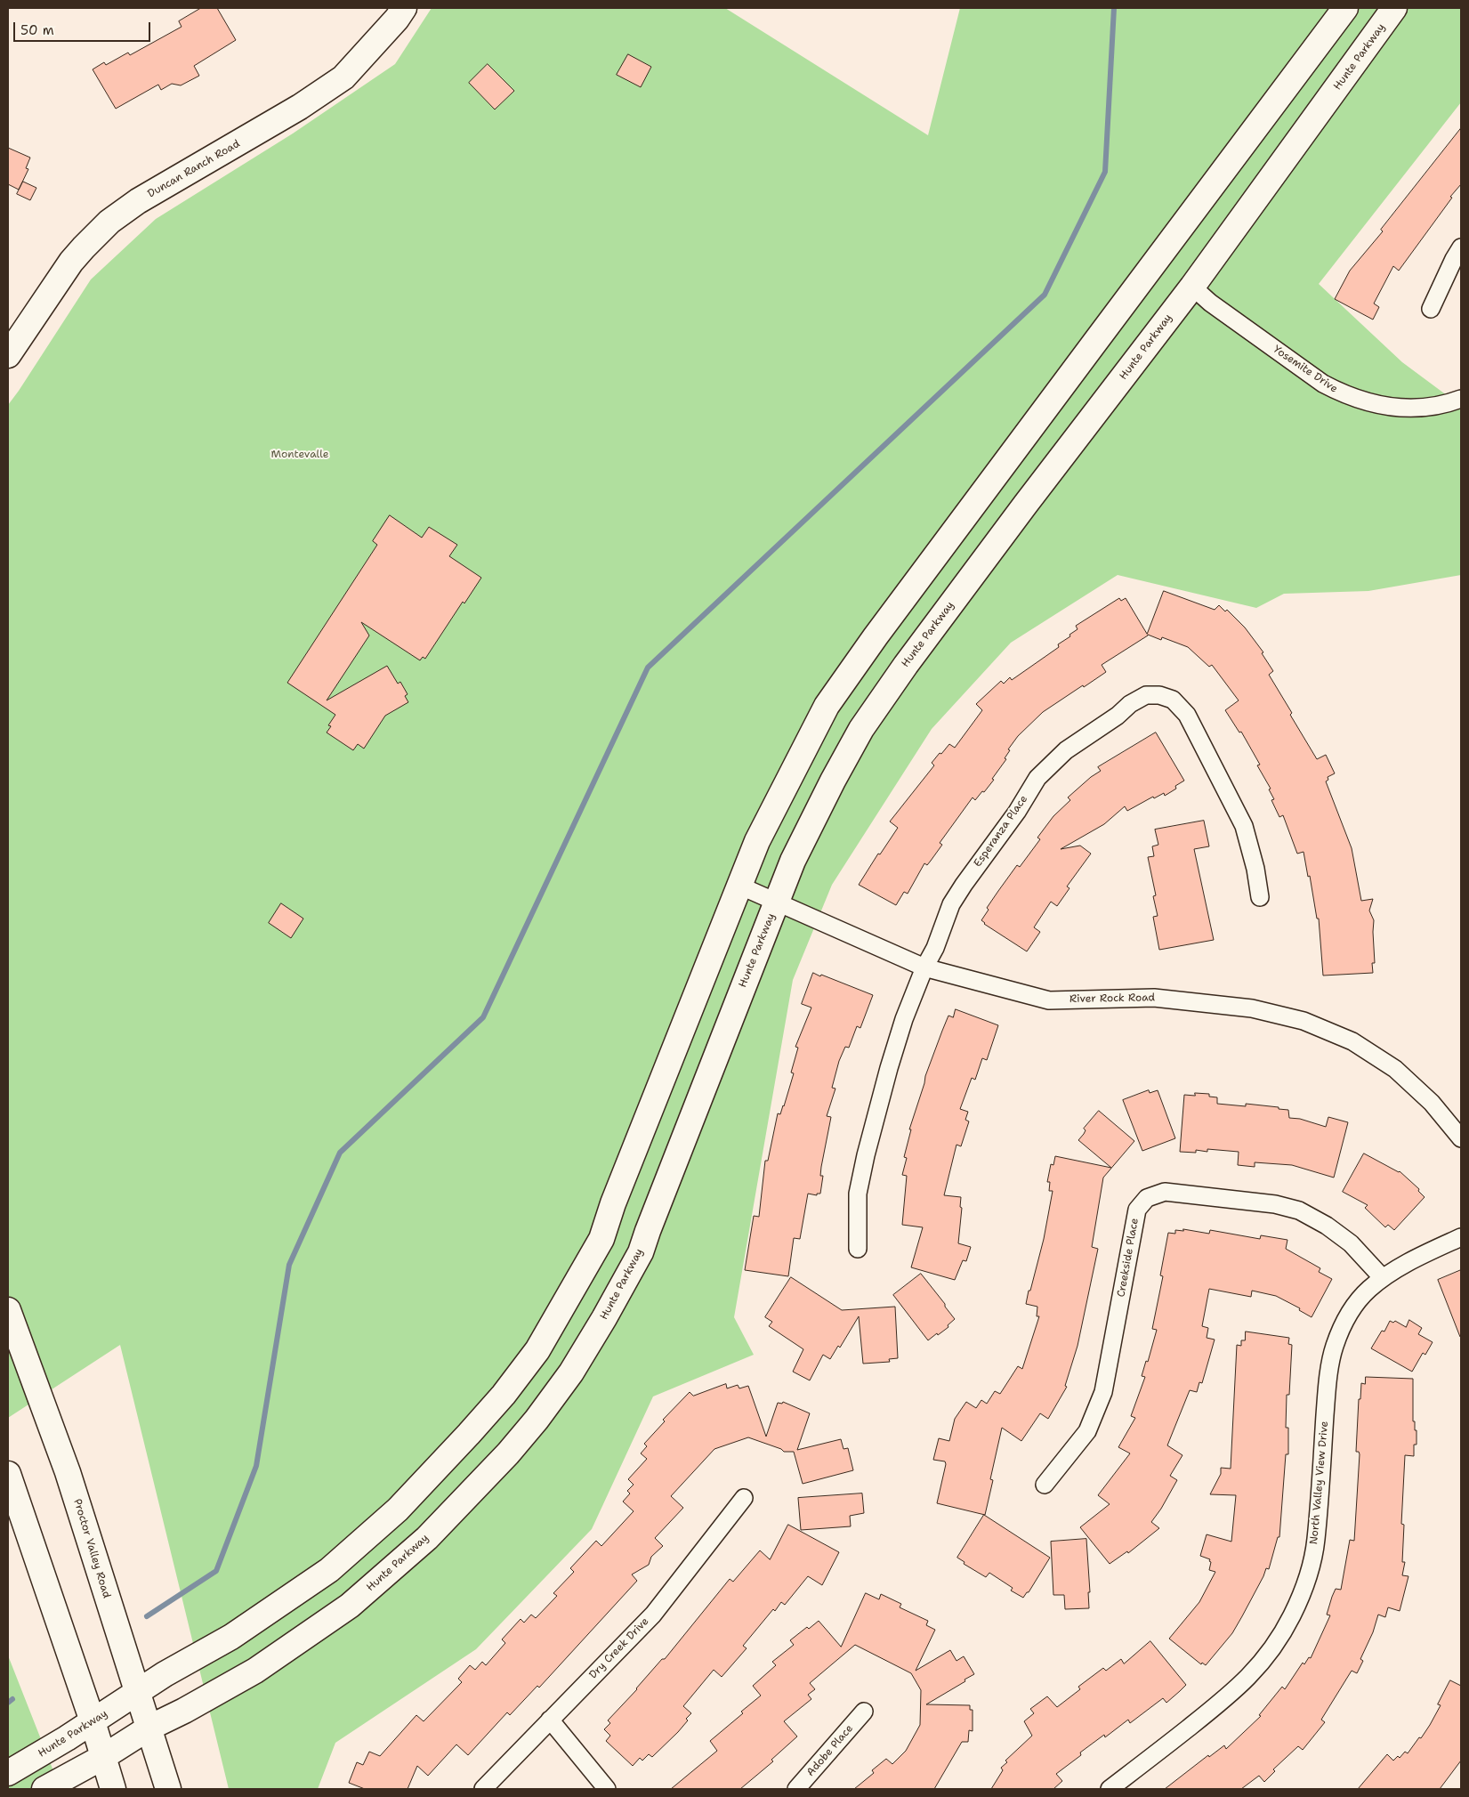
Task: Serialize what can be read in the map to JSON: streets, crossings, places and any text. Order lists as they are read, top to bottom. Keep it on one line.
{"streets":{"main road":["Hunte Parkway","Duncan Ranch Road","Proctor Valley Road"],"street":["Yosemite Drive","Esperanza Place","River Rock Road","Creekside Place","North Valley View Drive","Dry Creek Drive","Adobe Place"]},"crossings":[["Hunte Parkway","Yosemite Drive"],["Hunte Parkway","River Rock Road"],["Hunte Parkway","Proctor Valley Road"],["Esperanza Place","River Rock Road"],["Creekside Place","North Valley View Drive"]],"parks":["Montevalle"],"scale_bar":"50 m"}
